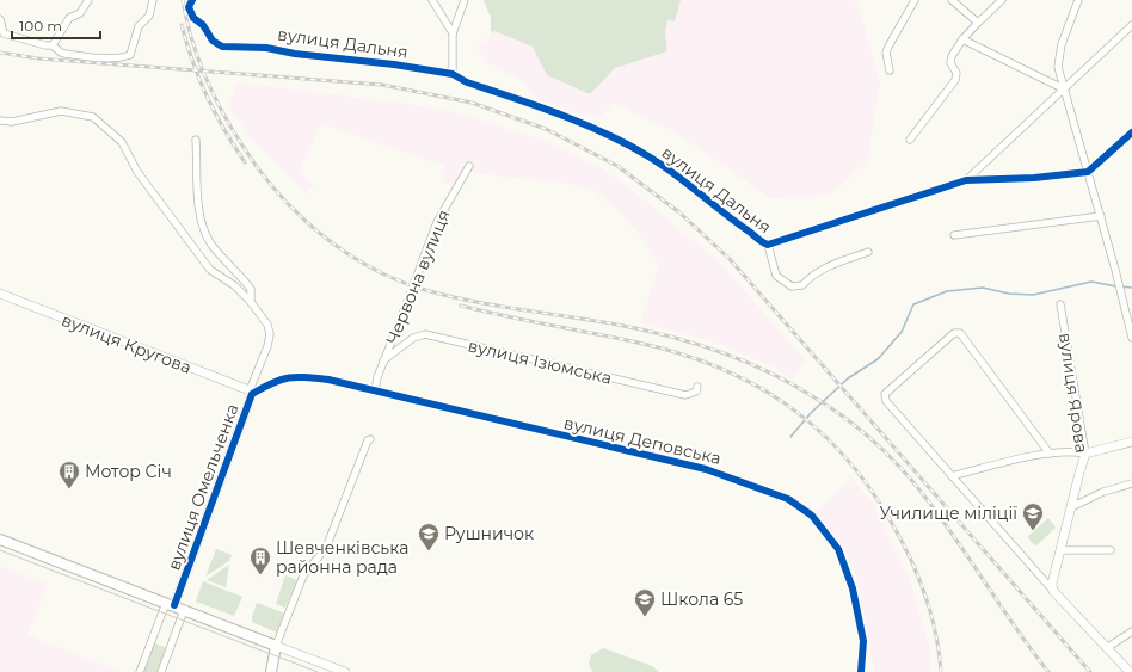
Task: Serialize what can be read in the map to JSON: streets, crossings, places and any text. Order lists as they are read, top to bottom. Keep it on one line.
{"streets":{"street":["вулиця Дальня","Червона вулиця","вулиця Кругова","вулиця Ізюмська","вулиця Ярова","вулиця Деповська","вулиця Омельченка"]},"crossings":[["Червона вулиця","вулиця Ізюмська"],["Червона вулиця","вулиця Деповська"],["вулиця Кругова","вулиця Омельченка"],["вулиця Деповська","вулиця Омельченка"]],"places":{"building":["Мотор Січ","Шевченківська районна рада"],"school or university":["Училище міліції","Рушничок","Школа 65"]},"scale_bar":"100 m"}
